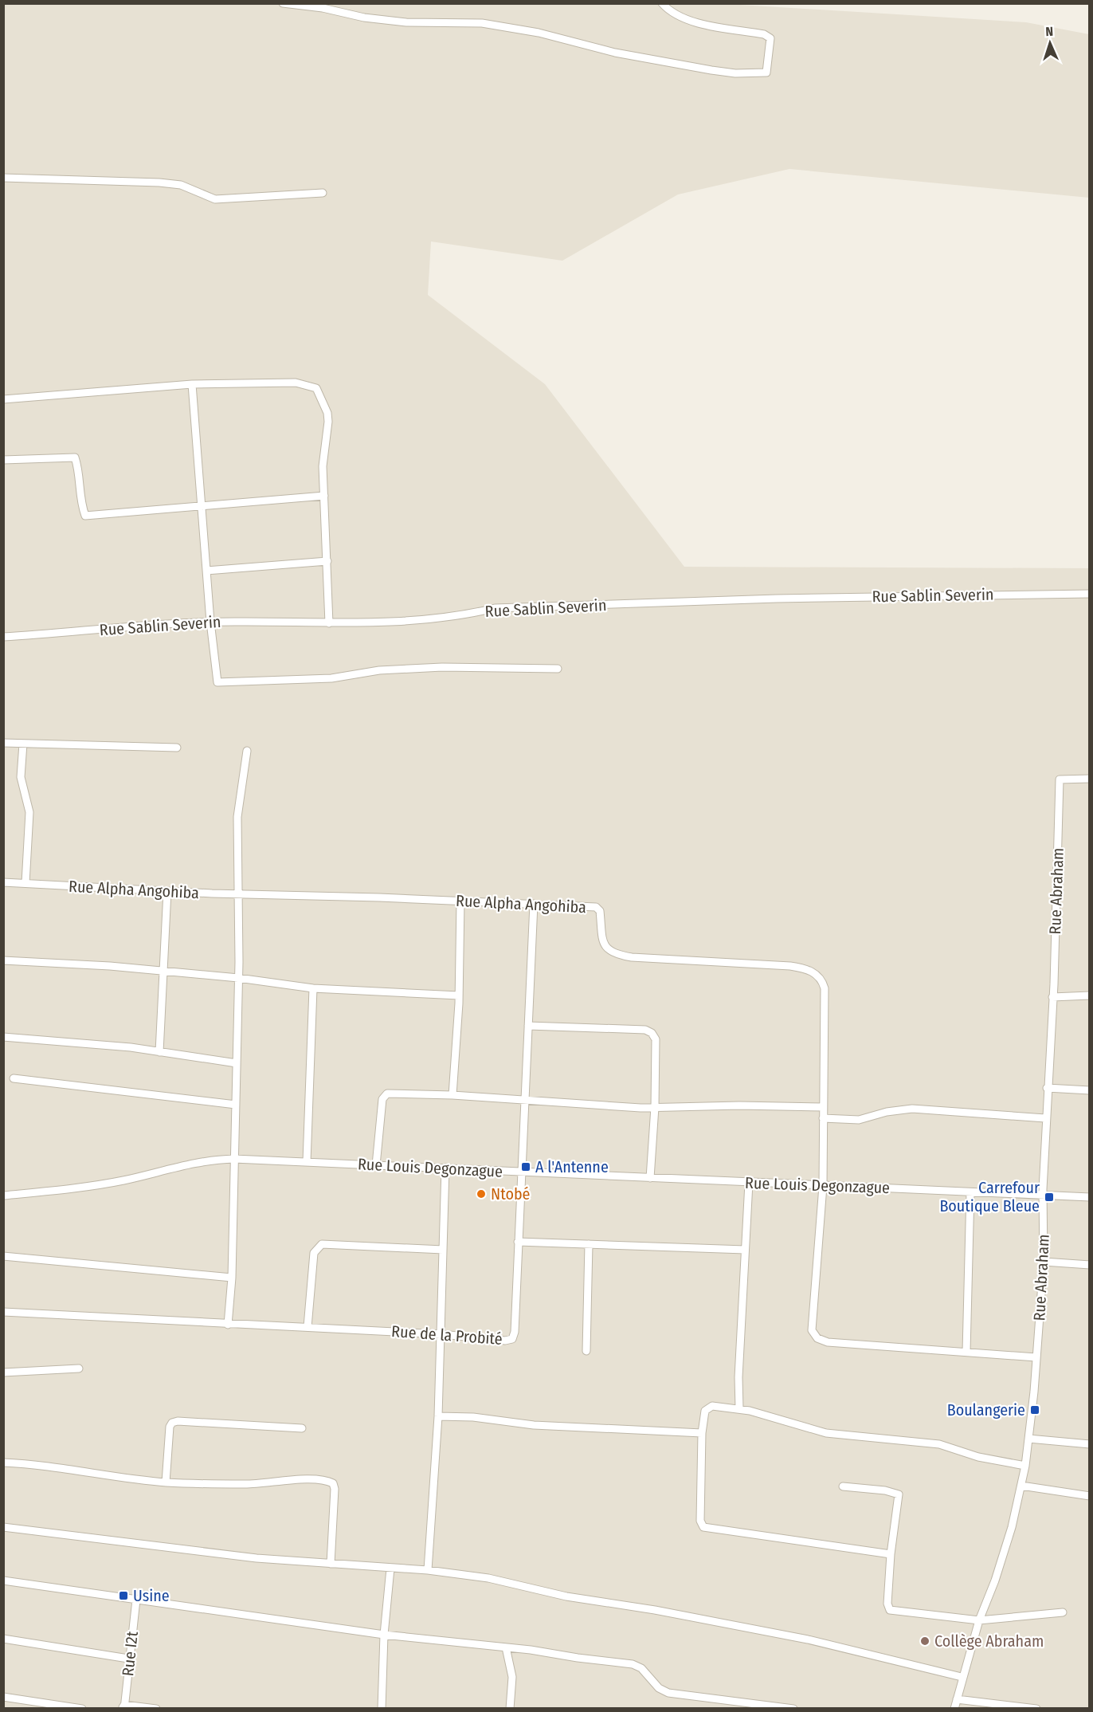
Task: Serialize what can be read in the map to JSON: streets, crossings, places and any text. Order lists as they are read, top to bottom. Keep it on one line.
{"streets":{"street":["Rue Sablin Severin","Rue Alpha Angohiba","Rue Abraham","Rue Louis Degonzague","Rue de la Probité","Rue I2t"]},"crossings":[["Rue Alpha Angohiba","Rue Abraham"],["Rue Alpha Angohiba","Rue Louis Degonzague"],["Rue Alpha Angohiba","Rue de la Probité"],["Rue Abraham","Rue Louis Degonzague"],["Rue Louis Degonzague","Rue de la Probité"]],"places":{"transit":["A l'Antenne","Carrefour Boutique Bleue","Boulangerie","Usine"],"other":["Ntobé","Collège Abraham"]},"north":"top"}
